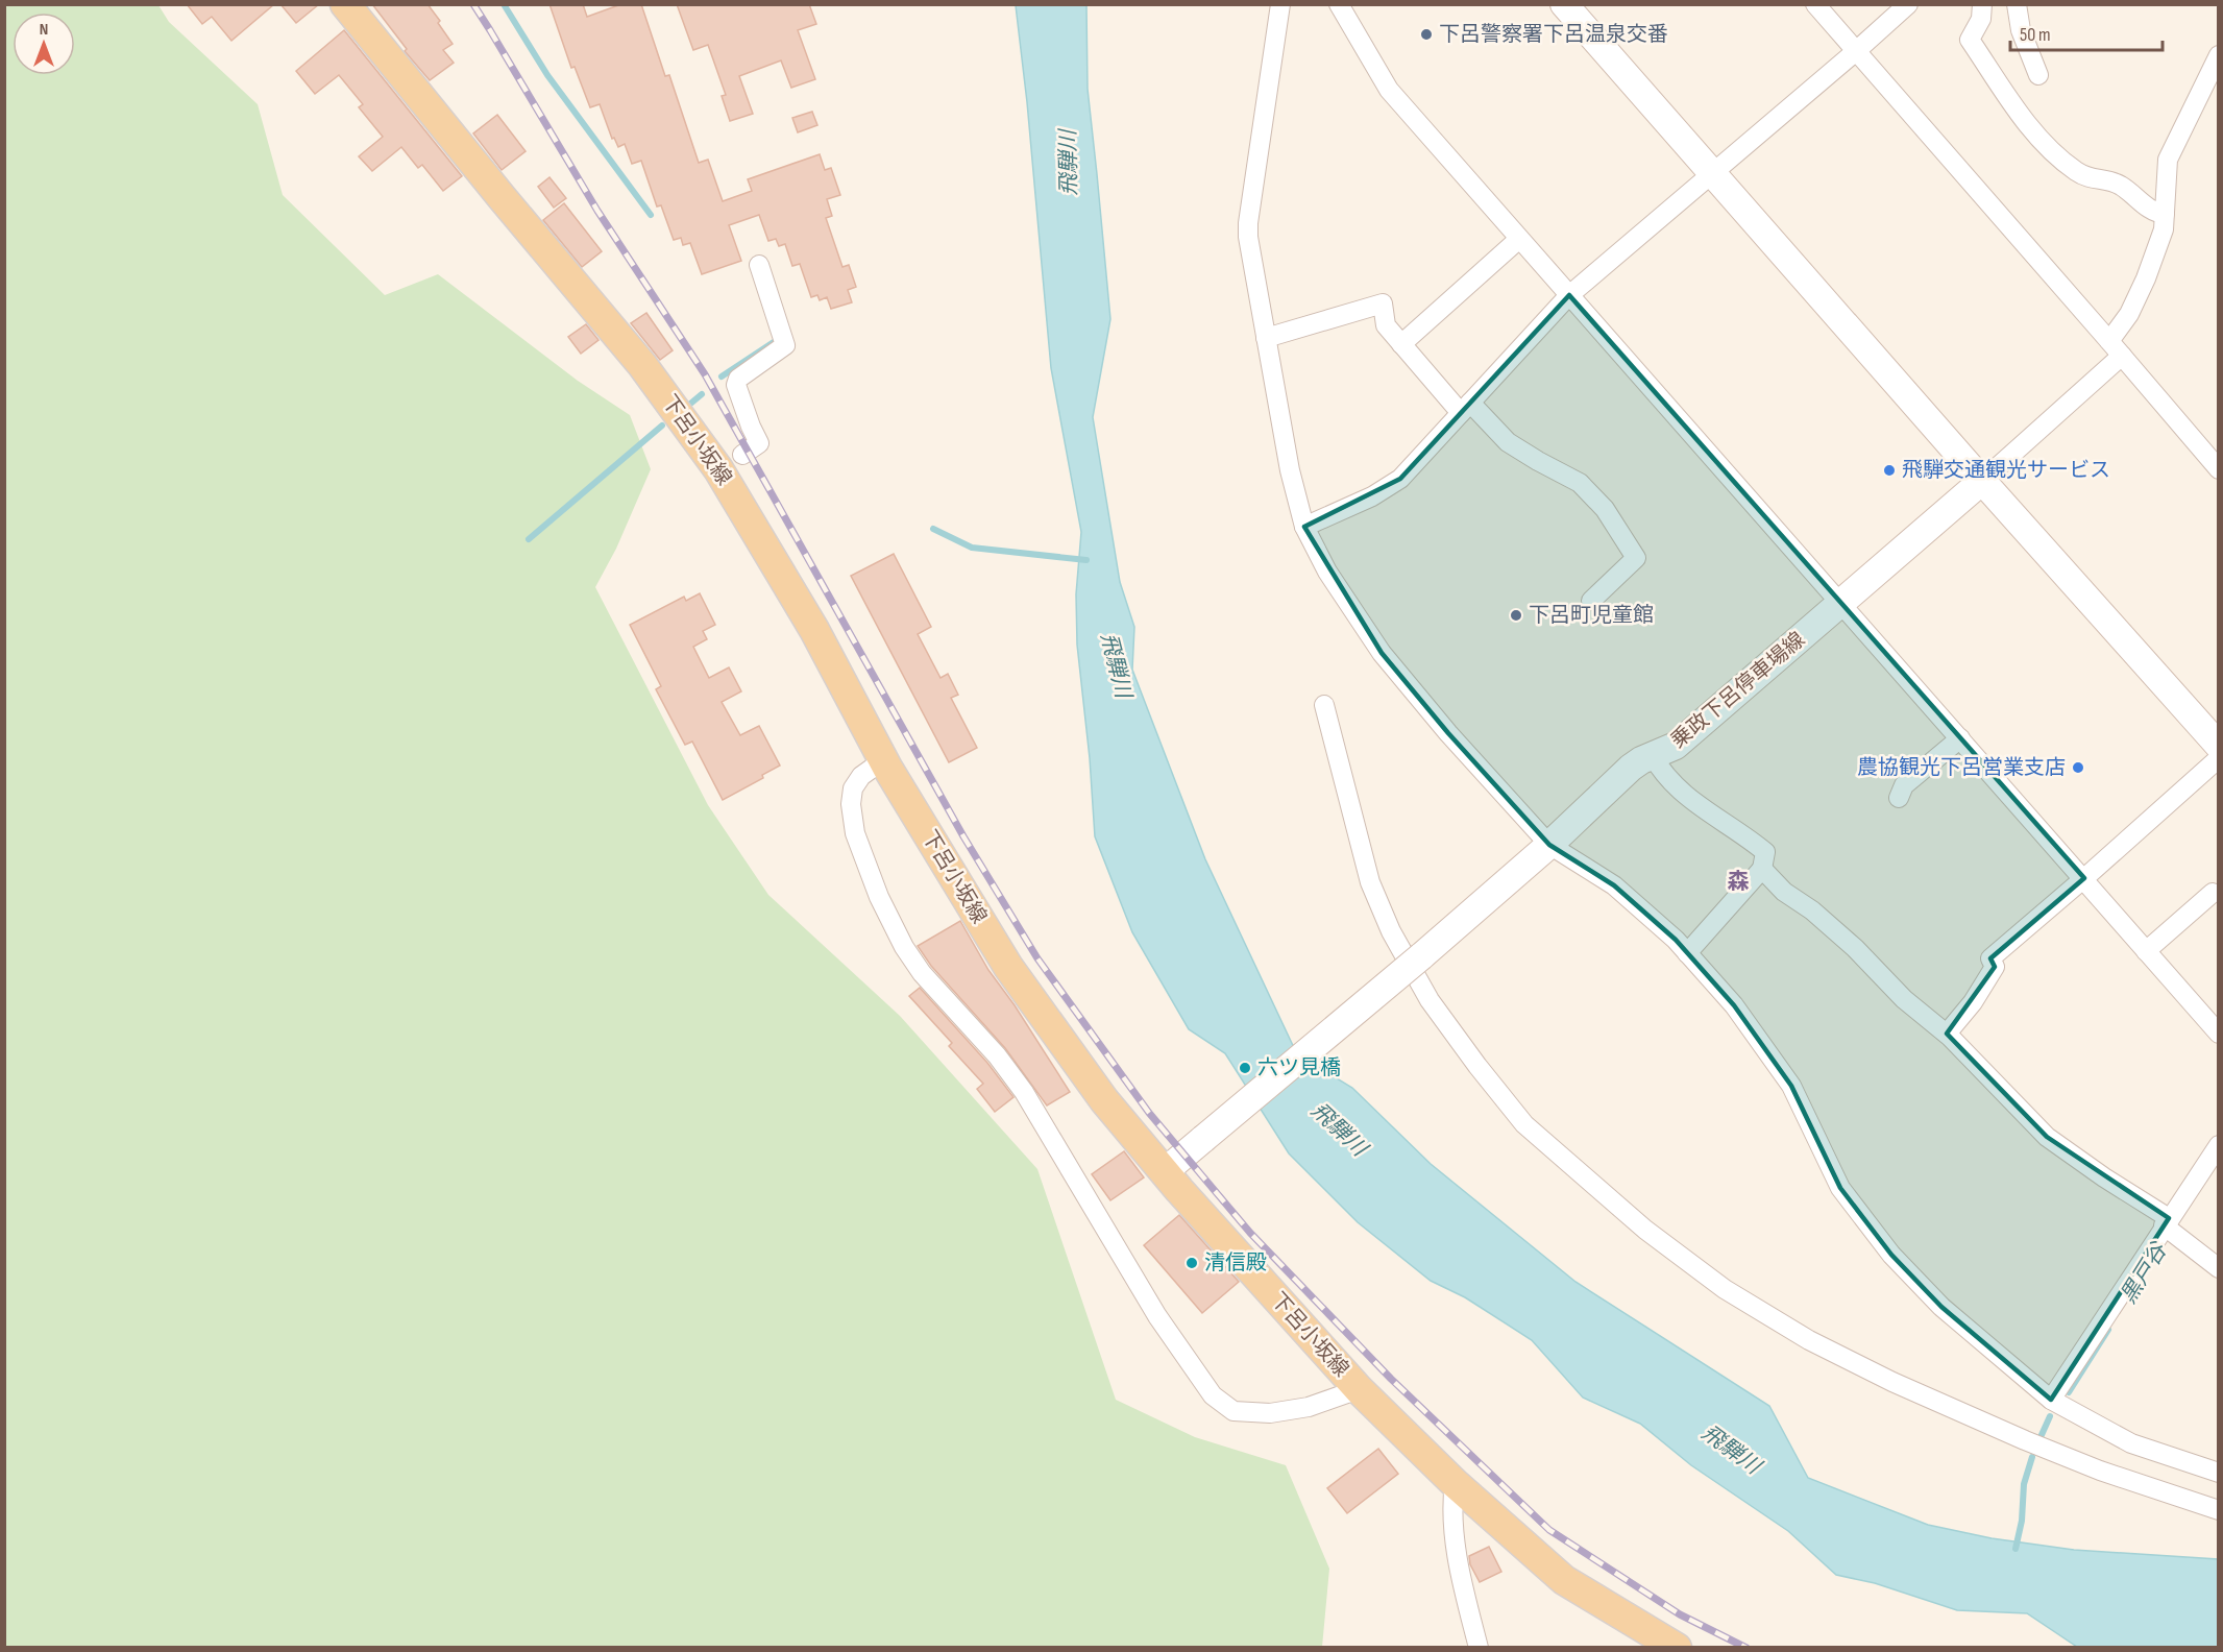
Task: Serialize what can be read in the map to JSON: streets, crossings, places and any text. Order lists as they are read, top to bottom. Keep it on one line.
{"streets":{"main road":["下呂小坂線","乗政下呂停車場線"]},"crossings":[["下呂小坂線","乗政下呂停車場線"]],"districts":["森"],"water":["飛騨川","黒戸谷"],"places":["下呂警察署下呂温泉交番","飛騨交通観光サービス","下呂町児童館","農協観光下呂営業支店","六ツ見橋","清信殿"],"scale_bar":"50 m","north":"top"}
